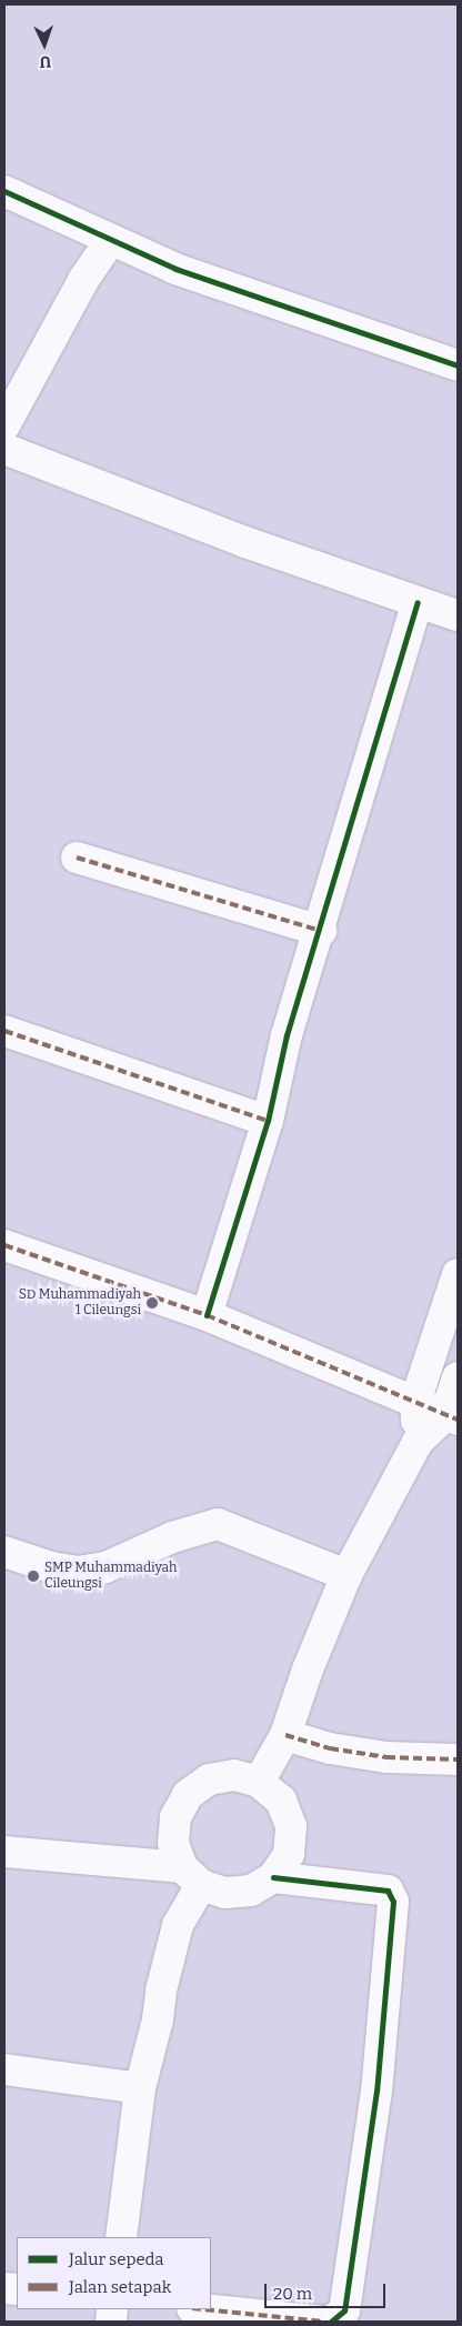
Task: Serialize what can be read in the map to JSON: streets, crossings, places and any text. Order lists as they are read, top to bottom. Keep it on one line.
{"places":["SD Muhammadiyah 1 Cileungsi","SMP Muhammadiyah Cileungsi"],"legend":["Jalur sepeda","Jalan setapak"],"scale_bar":"20 m","north":"bottom"}
